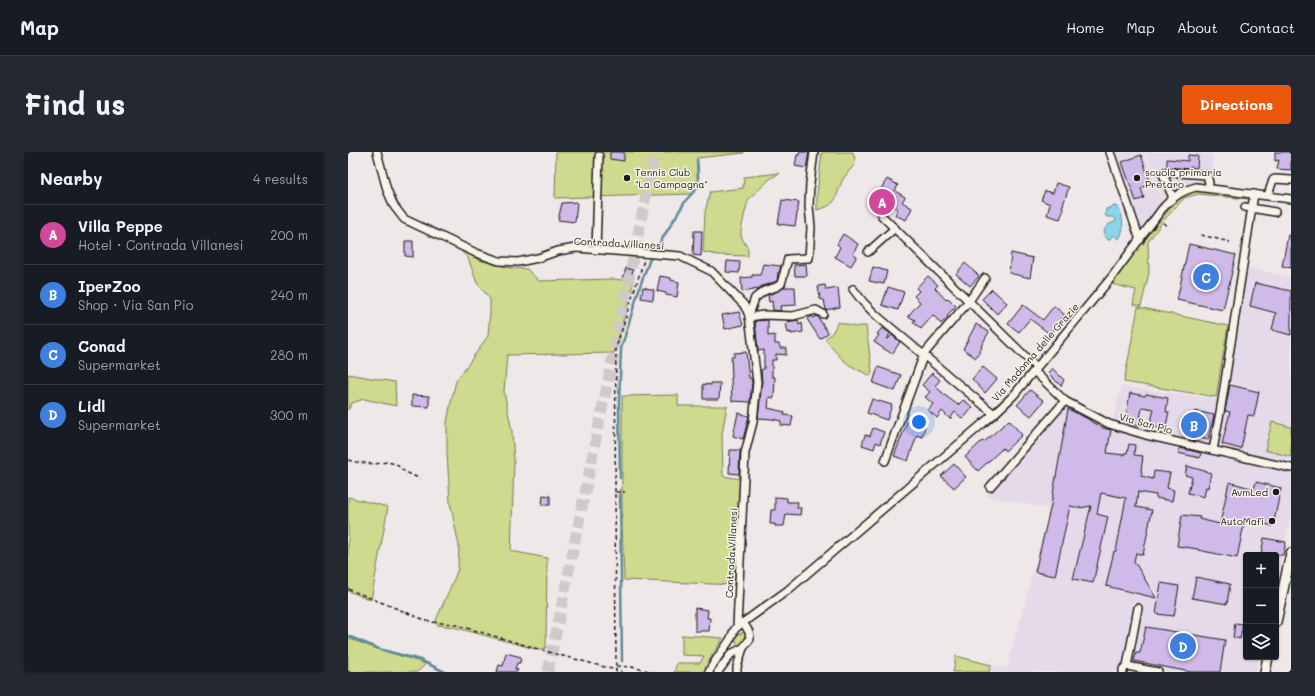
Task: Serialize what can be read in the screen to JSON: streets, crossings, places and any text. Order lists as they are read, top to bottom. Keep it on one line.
{"streets":{"street":["Contrada Villanesi","Via Madonna delle Grazie","Via San Pio"]},"crossings":[["Contrada Villanesi","Via Madonna delle Grazie"],["Via Madonna delle Grazie","Via San Pio"]],"places":["Tennis Club \"La Campagna\"","scuola primaria Pretaro","AvmLed","AutoMafi"],"page":{"header":"Map","nav":["Home","Map","About","Contact"],"buttons":"Directions","title":"Find us","heading":["Nearby","4 results"],"pins":["A","C","B","D"],"list":[{"mark":"A","name":"Villa Peppe","note":"Hotel · Contrada Villanesi","value":"200 m"},{"mark":"B","name":"IperZoo","note":"Shop · Via San Pio","value":"240 m"},{"mark":"C","name":"Conad","note":"Supermarket","value":"280 m"},{"mark":"D","name":"Lidl","note":"Supermarket","value":"300 m"}],"map_buttons":["+","−"]}}
